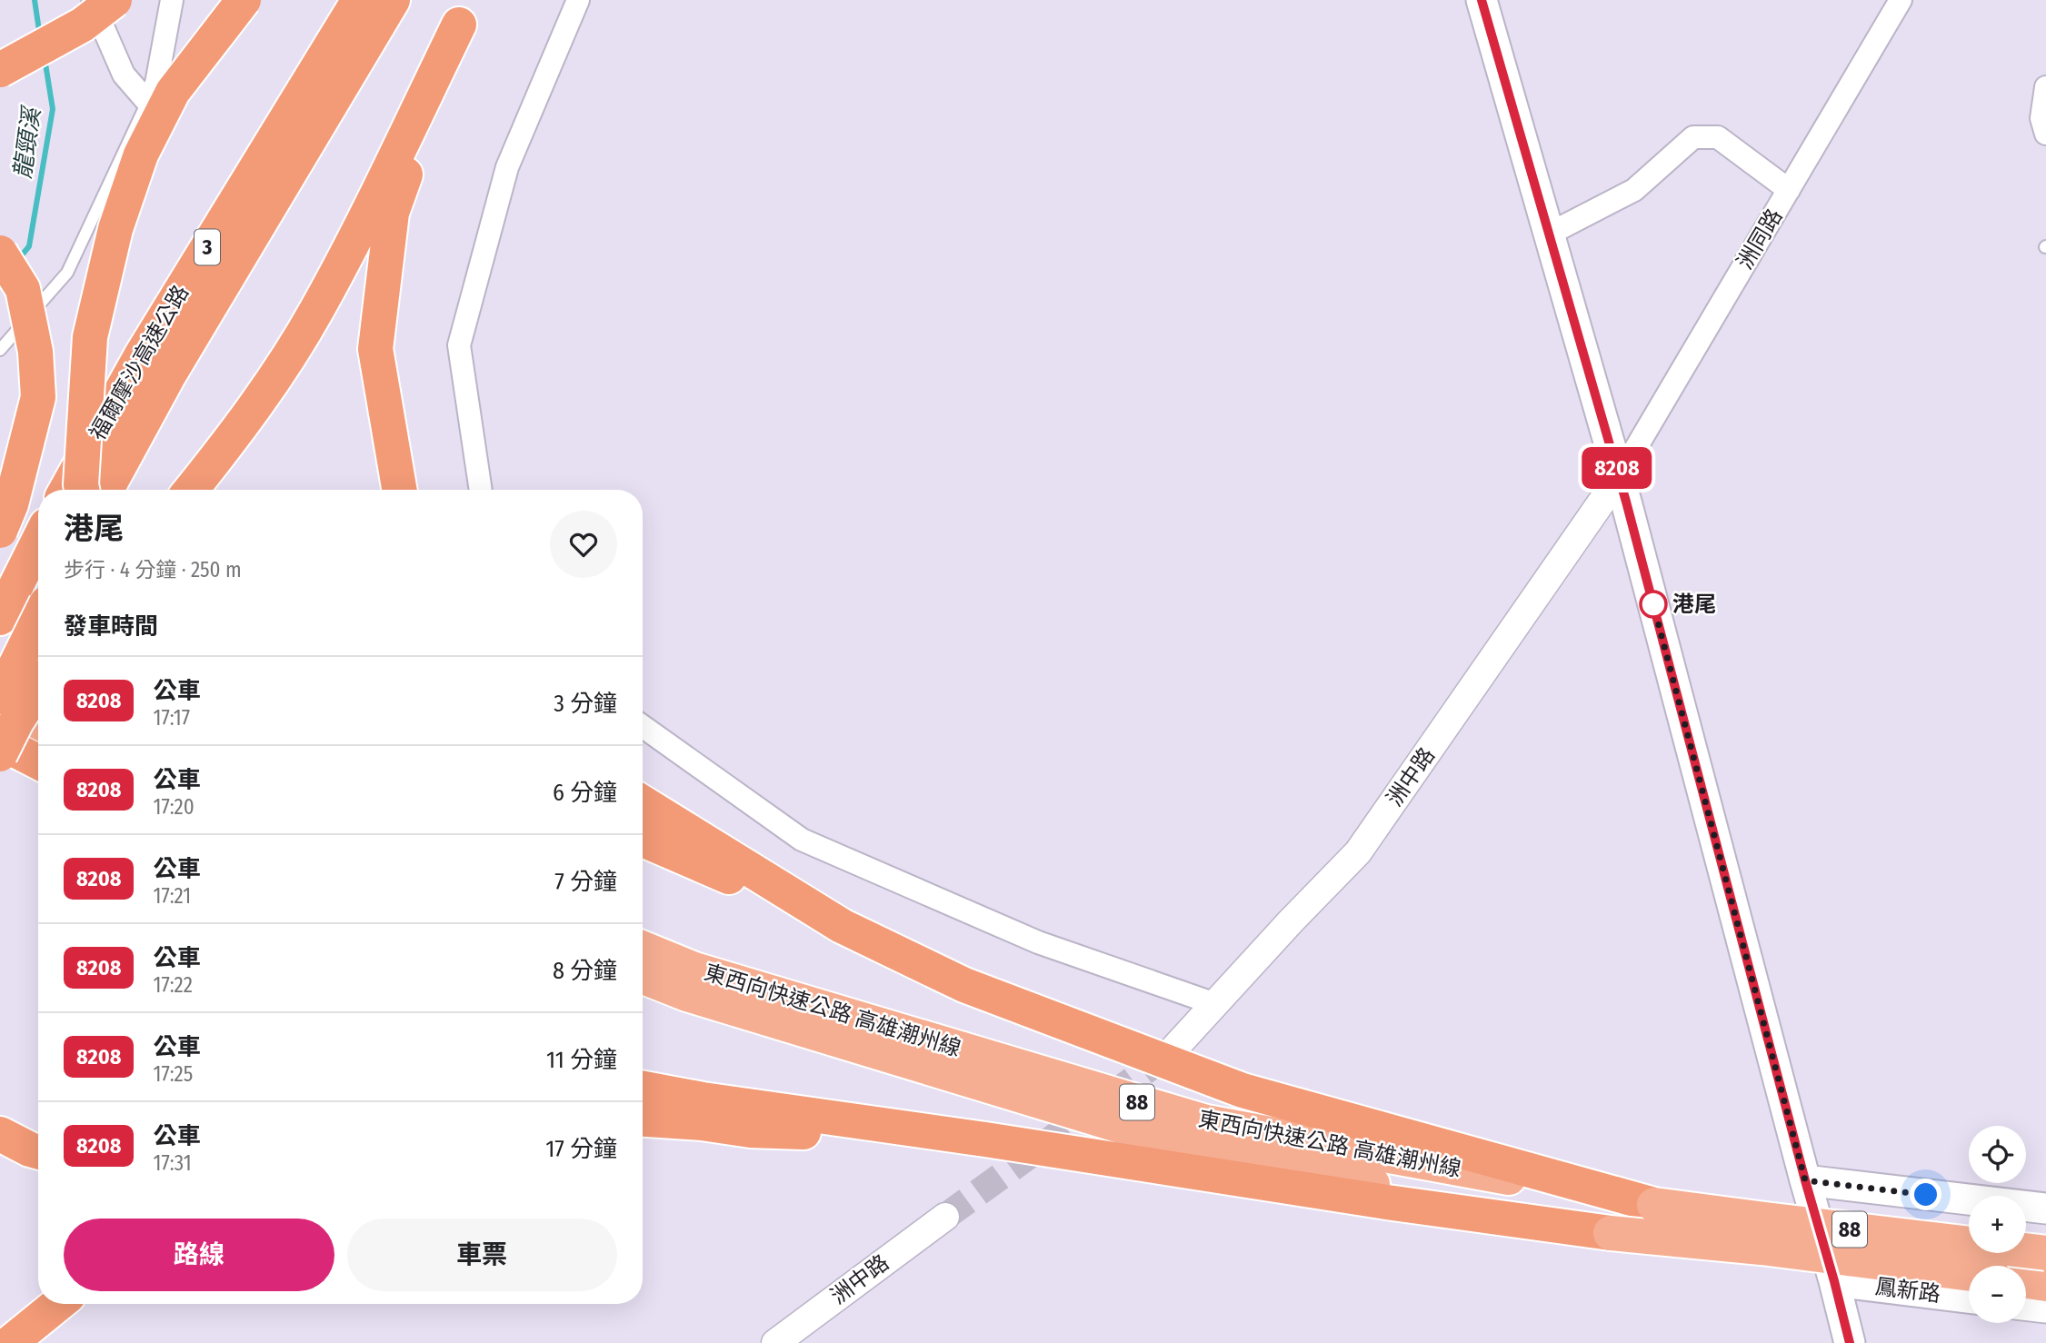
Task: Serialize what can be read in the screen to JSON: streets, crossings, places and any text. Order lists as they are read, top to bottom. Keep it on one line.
{"streets":{"highway":["3","福爾摩沙高速公路","東西向快速公路 高雄潮州線","88"],"main road":["鳳新路"],"street":["洲同路","洲中路"]},"crossings":[["洲同路","洲中路"]],"water":["龍頸溪"],"places":["港尾"],"lines":["bus line 8208"],"page":{"on_map":"8208","heading":[["港尾","步行 · 4 分鐘 · 250 m"],"發車時間"],"list":[{"mark":"8208","name":"公車","note":"17:17","value":"3 分鐘"},{"mark":"8208","name":"公車","note":"17:20","value":"6 分鐘"},{"mark":"8208","name":"公車","note":"17:21","value":"7 分鐘"},{"mark":"8208","name":"公車","note":"17:22","value":"8 分鐘"},{"mark":"8208","name":"公車","note":"17:25","value":"11 分鐘"},{"mark":"8208","name":"公車","note":"17:31","value":"17 分鐘"}],"map_buttons":["+","−"],"buttons":["路線","車票"]}}
